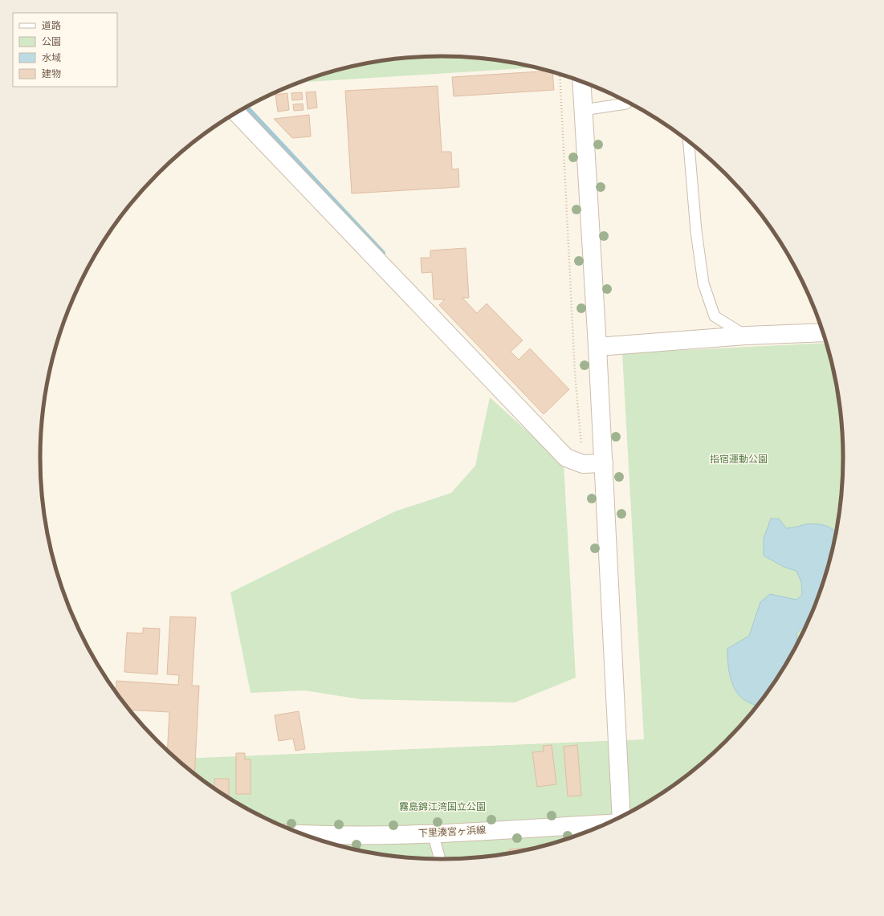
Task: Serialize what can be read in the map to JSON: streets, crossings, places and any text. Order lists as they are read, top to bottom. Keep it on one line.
{"streets":{"street":["下里湊宮ヶ浜線"]},"parks":["指宿運動公園","霧島錦江湾国立公園"],"legend":["道路","公園","水域","建物"]}
